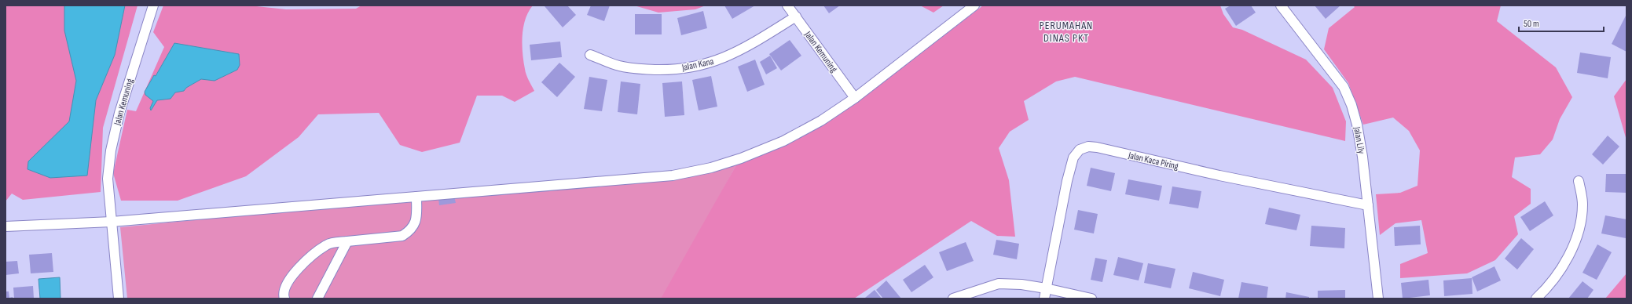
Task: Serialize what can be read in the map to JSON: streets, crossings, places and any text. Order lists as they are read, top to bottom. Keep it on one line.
{"streets":{"street":["Jalan Kemuning","Jalan Kana","Jalan Lily","Jalan Kaca Piring"]},"crossings":[["Jalan Kemuning","Jalan Kana"],["Jalan Lily","Jalan Kaca Piring"]],"districts":["PERUMAHAN DINAS PKT"],"scale_bar":"50 m"}
